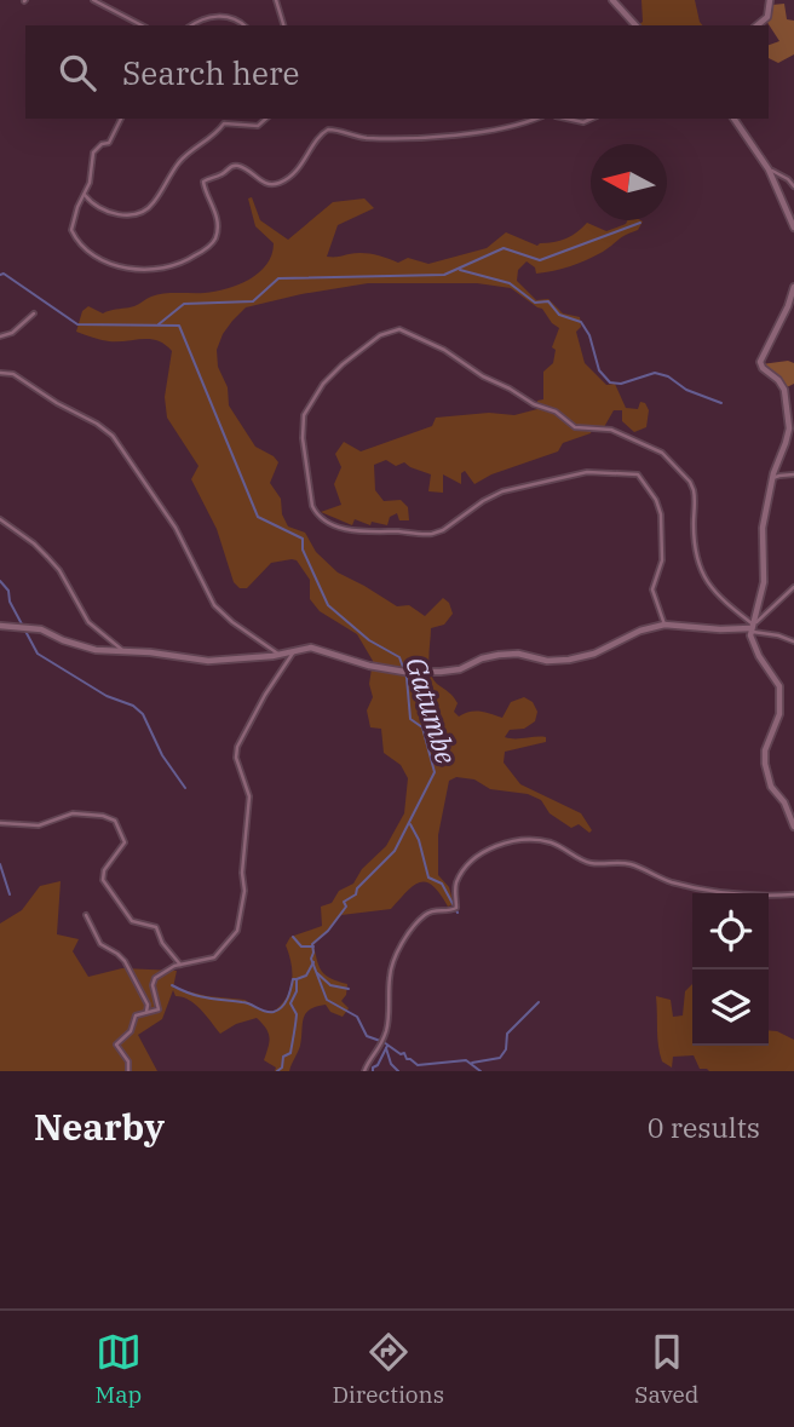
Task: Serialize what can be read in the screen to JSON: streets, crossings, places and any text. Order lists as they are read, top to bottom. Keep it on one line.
{"water":["Gatumbe"],"north":"left","page":{"search":"Search here","heading":["Nearby","0 results"],"nav":["Map","Directions","Saved"]}}
